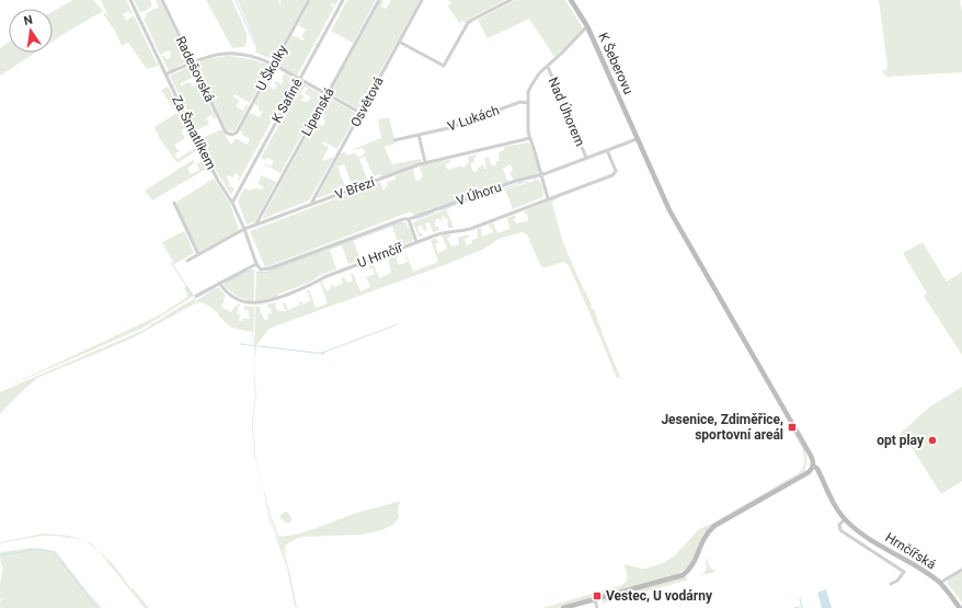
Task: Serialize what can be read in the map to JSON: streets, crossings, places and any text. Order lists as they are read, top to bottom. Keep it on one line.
{"streets":{"street":["K Šeberovu","U Školky","Radešovská","K Safině","Osvětová","Lipenská","Nad Úhorem","V Lukách","Za Šmatlíkem","V Březí","V Úhoru","U Hrnčíř","Hrnčířská"]},"crossings":[["K Šeberovu","V Úhoru"],["K Šeberovu","Hrnčířská"],["U Školky","Radešovská"],["K Safině","Za Šmatlíkem"],["Osvětová","V Březí"],["Lipenská","V Březí"],["Nad Úhorem","V Úhoru"],["Za Šmatlíkem","V Březí"],["Za Šmatlíkem","V Úhoru"],["V Úhoru","U Hrnčíř"]],"places":{"transit":["Jesenice, Zdiměřice, sportovní areál","Vestec, U vodárny"],"other":["opt play"]},"north":"top"}
